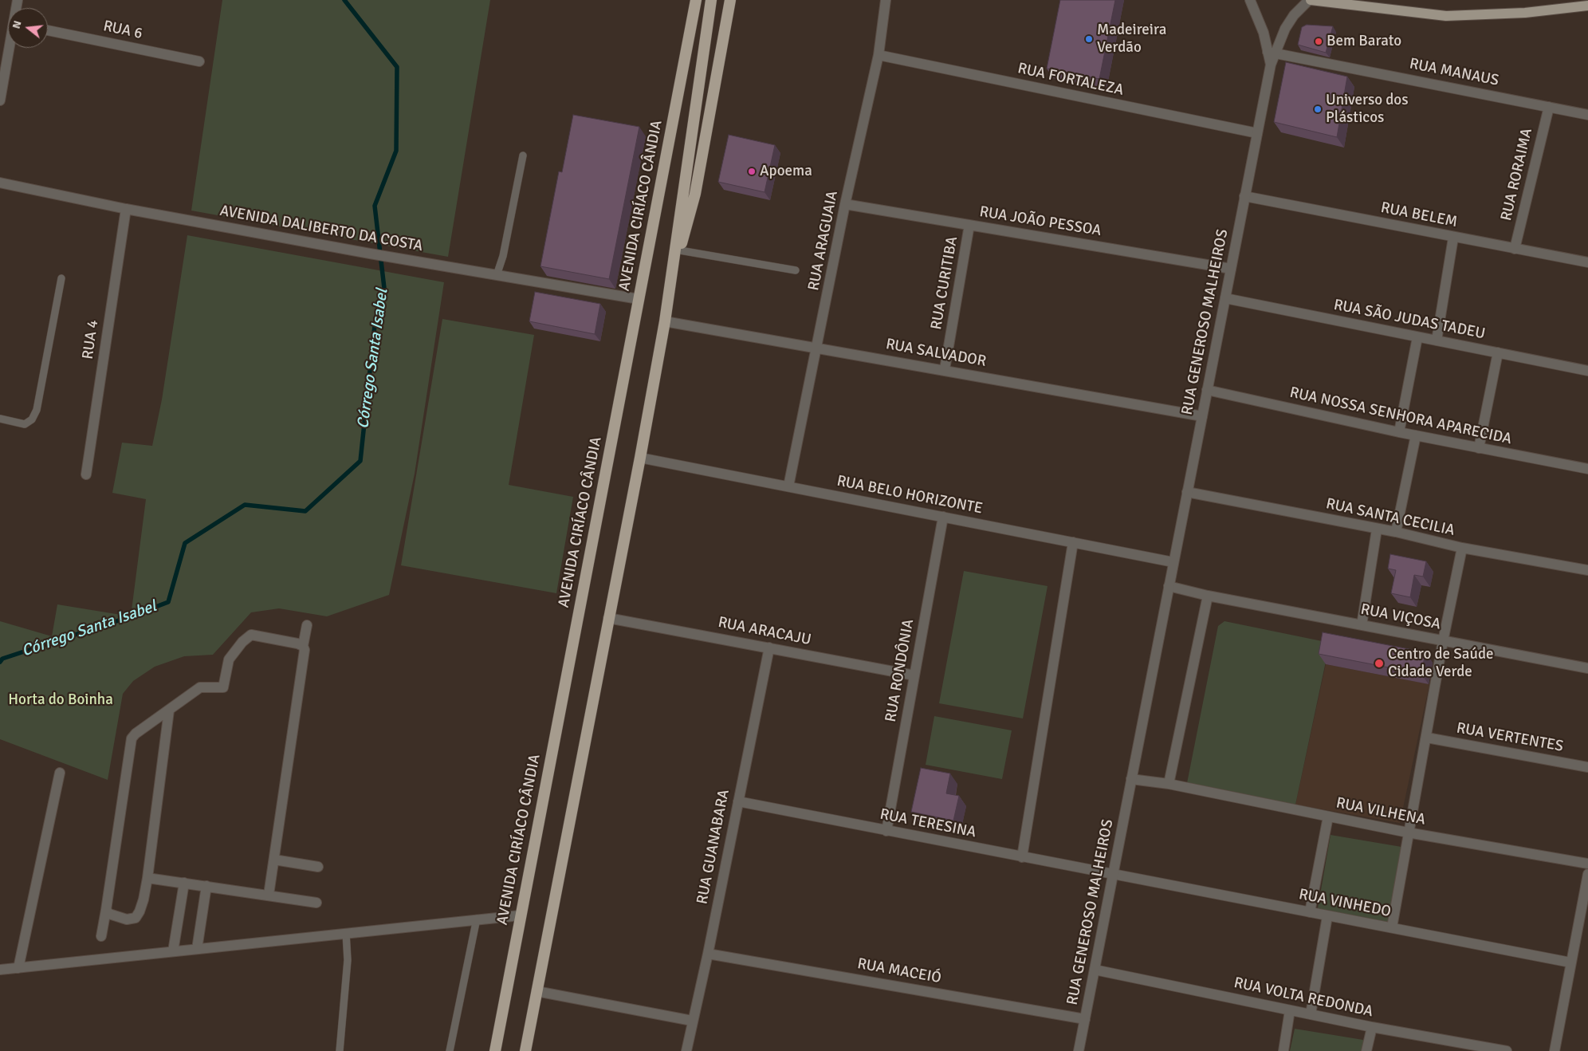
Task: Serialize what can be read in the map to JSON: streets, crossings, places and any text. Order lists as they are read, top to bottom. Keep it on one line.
{"streets":{"highway":["AVENIDA CIRÍACO CÂNDIA"],"street":["RUA 6","RUA MANAUS","RUA FORTALEZA","RUA RORAIMA","RUA BELEM","RUA JOÃO PESSOA","AVENIDA DALIBERTO DA COSTA","RUA ARAGUAIA","RUA CURITIBA","RUA SÃO JUDAS TADEU","RUA GENEROSO MALHEIROS","RUA 4","RUA SALVADOR","RUA NOSSA SENHORA APARECIDA","RUA BELO HORIZONTE","RUA SANTA CECILIA","RUA VIÇOSA","RUA ARACAJU","RUA RONDÔNIA","RUA VERTENTES","RUA VILHENA","RUA TERESINA","RUA GUANABARA","RUA VINHEDO","RUA MACEIÓ","RUA VOLTA REDONDA"]},"crossings":[["RUA MANAUS","RUA RORAIMA"],["RUA MANAUS","RUA GENEROSO MALHEIROS"],["RUA FORTALEZA","RUA ARAGUAIA"],["RUA FORTALEZA","RUA GENEROSO MALHEIROS"],["RUA RORAIMA","RUA BELEM"],["AVENIDA CIRÍACO CÂNDIA","AVENIDA DALIBERTO DA COSTA"],["RUA BELEM","RUA GENEROSO MALHEIROS"],["RUA JOÃO PESSOA","RUA ARAGUAIA"],["RUA JOÃO PESSOA","RUA CURITIBA"],["RUA JOÃO PESSOA","RUA GENEROSO MALHEIROS"],["AVENIDA DALIBERTO DA COSTA","RUA 4"],["RUA ARAGUAIA","RUA SALVADOR"],["RUA ARAGUAIA","RUA BELO HORIZONTE"],["RUA CURITIBA","RUA SALVADOR"],["RUA SÃO JUDAS TADEU","RUA GENEROSO MALHEIROS"],["RUA GENEROSO MALHEIROS","RUA SALVADOR"],["RUA GENEROSO MALHEIROS","RUA NOSSA SENHORA APARECIDA"],["RUA GENEROSO MALHEIROS","RUA BELO HORIZONTE"],["RUA GENEROSO MALHEIROS","RUA SANTA CECILIA"],["RUA GENEROSO MALHEIROS","RUA TERESINA"],["RUA GENEROSO MALHEIROS","RUA VINHEDO"],["RUA GENEROSO MALHEIROS","RUA MACEIÓ"],["RUA GENEROSO MALHEIROS","RUA VOLTA REDONDA"],["RUA BELO HORIZONTE","RUA RONDÔNIA"],["RUA ARACAJU","RUA RONDÔNIA"],["RUA ARACAJU","RUA GUANABARA"],["RUA RONDÔNIA","RUA TERESINA"],["RUA TERESINA","RUA GUANABARA"],["RUA TERESINA","RUA VINHEDO"],["RUA GUANABARA","RUA MACEIÓ"]],"water":["Córrego Santa Isabel"],"parks":["Horta do Boinha"],"places":["Madeireira Verdão","Bem Barato","Universo dos Plásticos","Apoema","Centro de Saúde Cidade Verde"],"north":"left"}
